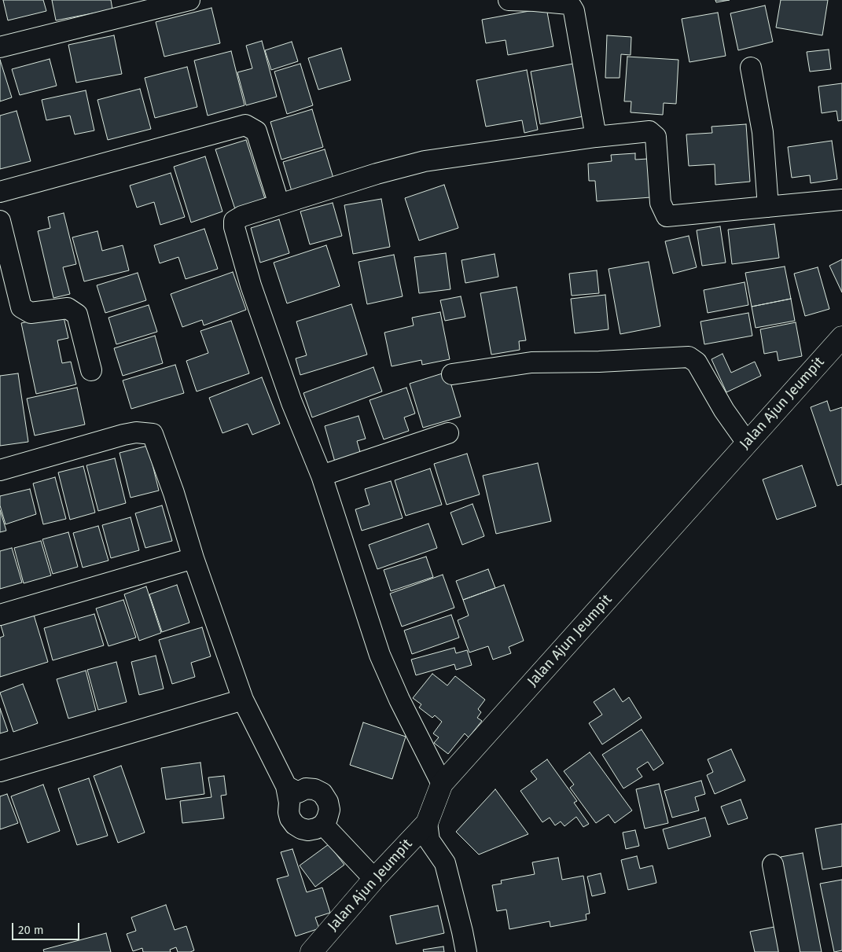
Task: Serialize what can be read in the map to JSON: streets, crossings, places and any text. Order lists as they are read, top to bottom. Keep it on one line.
{"streets":{"street":["Jalan Ajun Jeumpit"]},"scale_bar":"20 m"}
